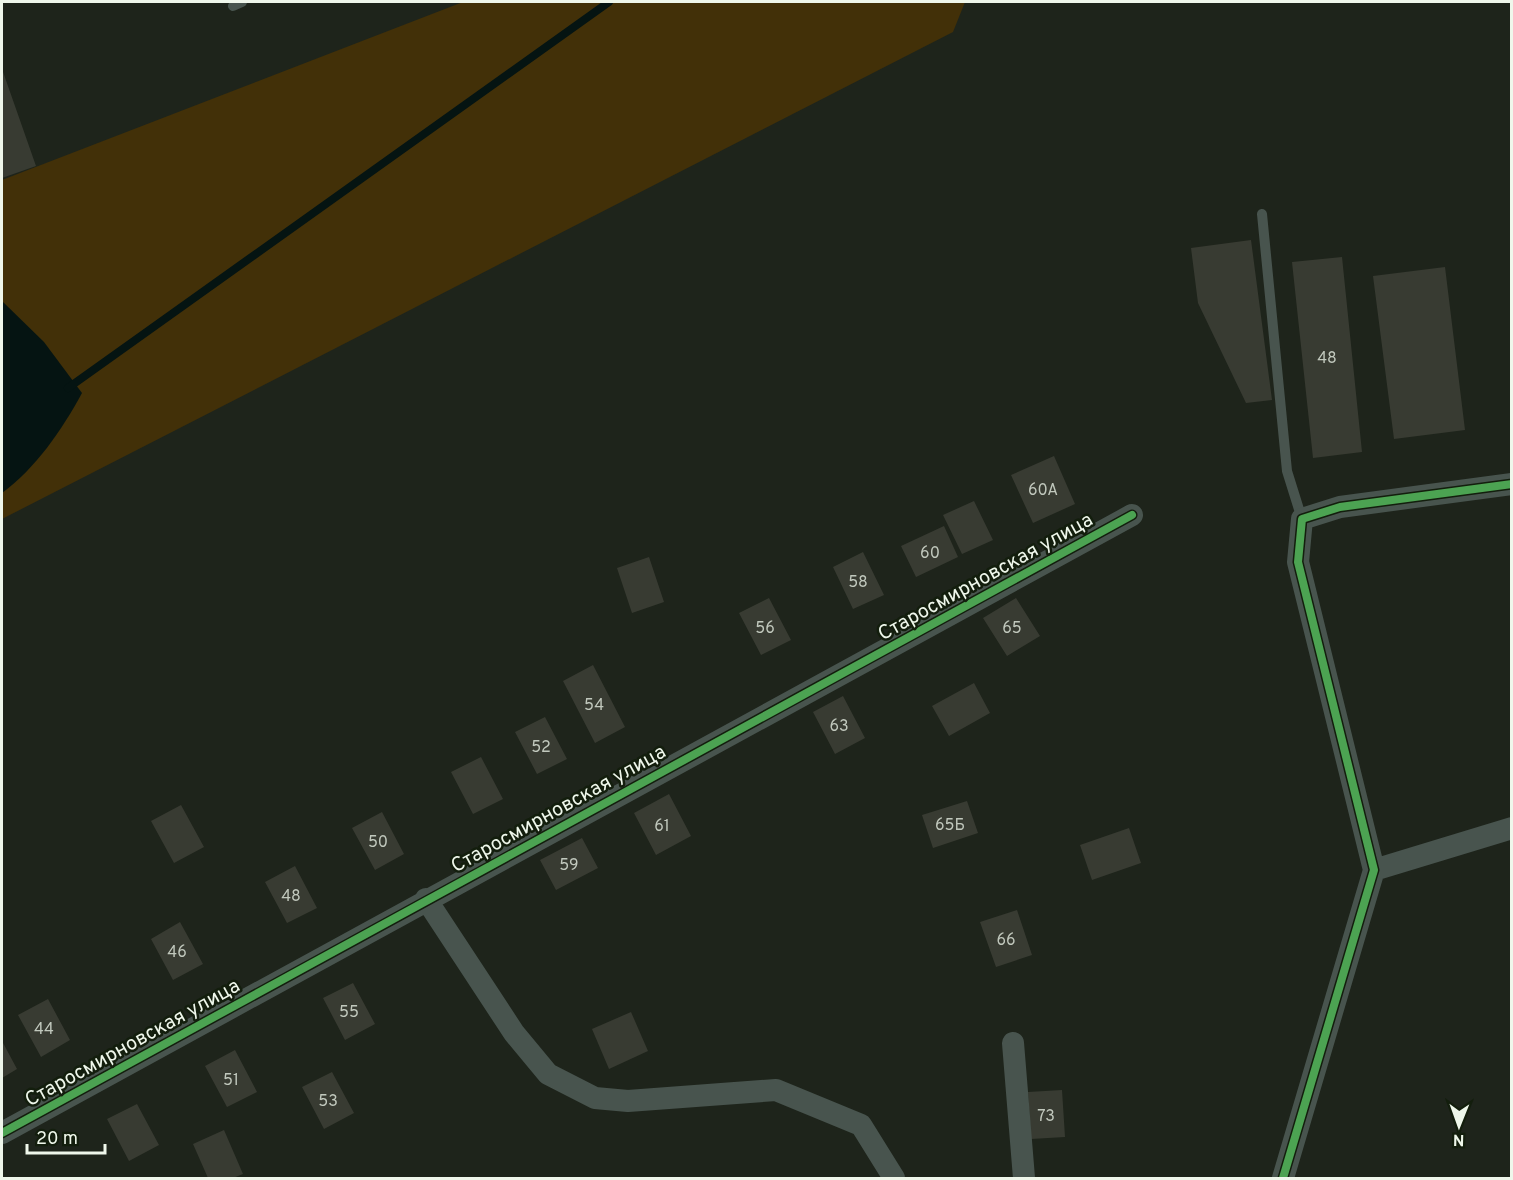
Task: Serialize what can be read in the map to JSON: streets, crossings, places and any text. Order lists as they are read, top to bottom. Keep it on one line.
{"streets":{"street":["Старосмирновская улица"]},"house_numbers":["48","60А","60","58","56","65","54","63","52","65Б","61","50","59","48","66","46","55","44","51","53","73"],"scale_bar":"20 m","north":"bottom"}
